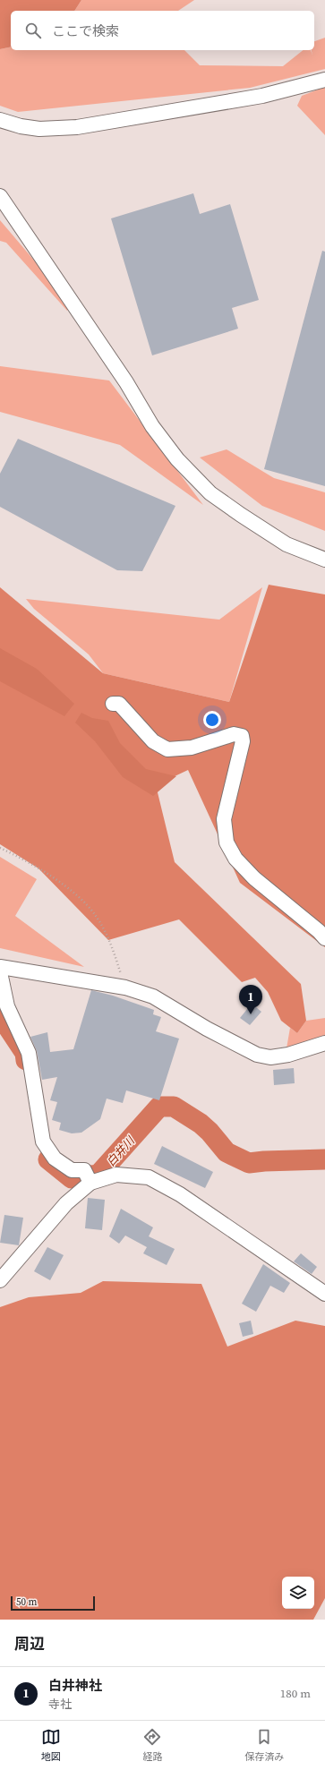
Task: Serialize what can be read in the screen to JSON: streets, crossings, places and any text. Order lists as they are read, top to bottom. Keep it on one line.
{"water":["白井川"],"scale_bar":"50 m","page":{"search":"ここで検索","pins":"1","scale":"50 m","heading":"周辺","list":[{"mark":"1","name":"白井神社","note":"寺社","value":"180 m"}],"nav":["地図","経路","保存済み"]}}
